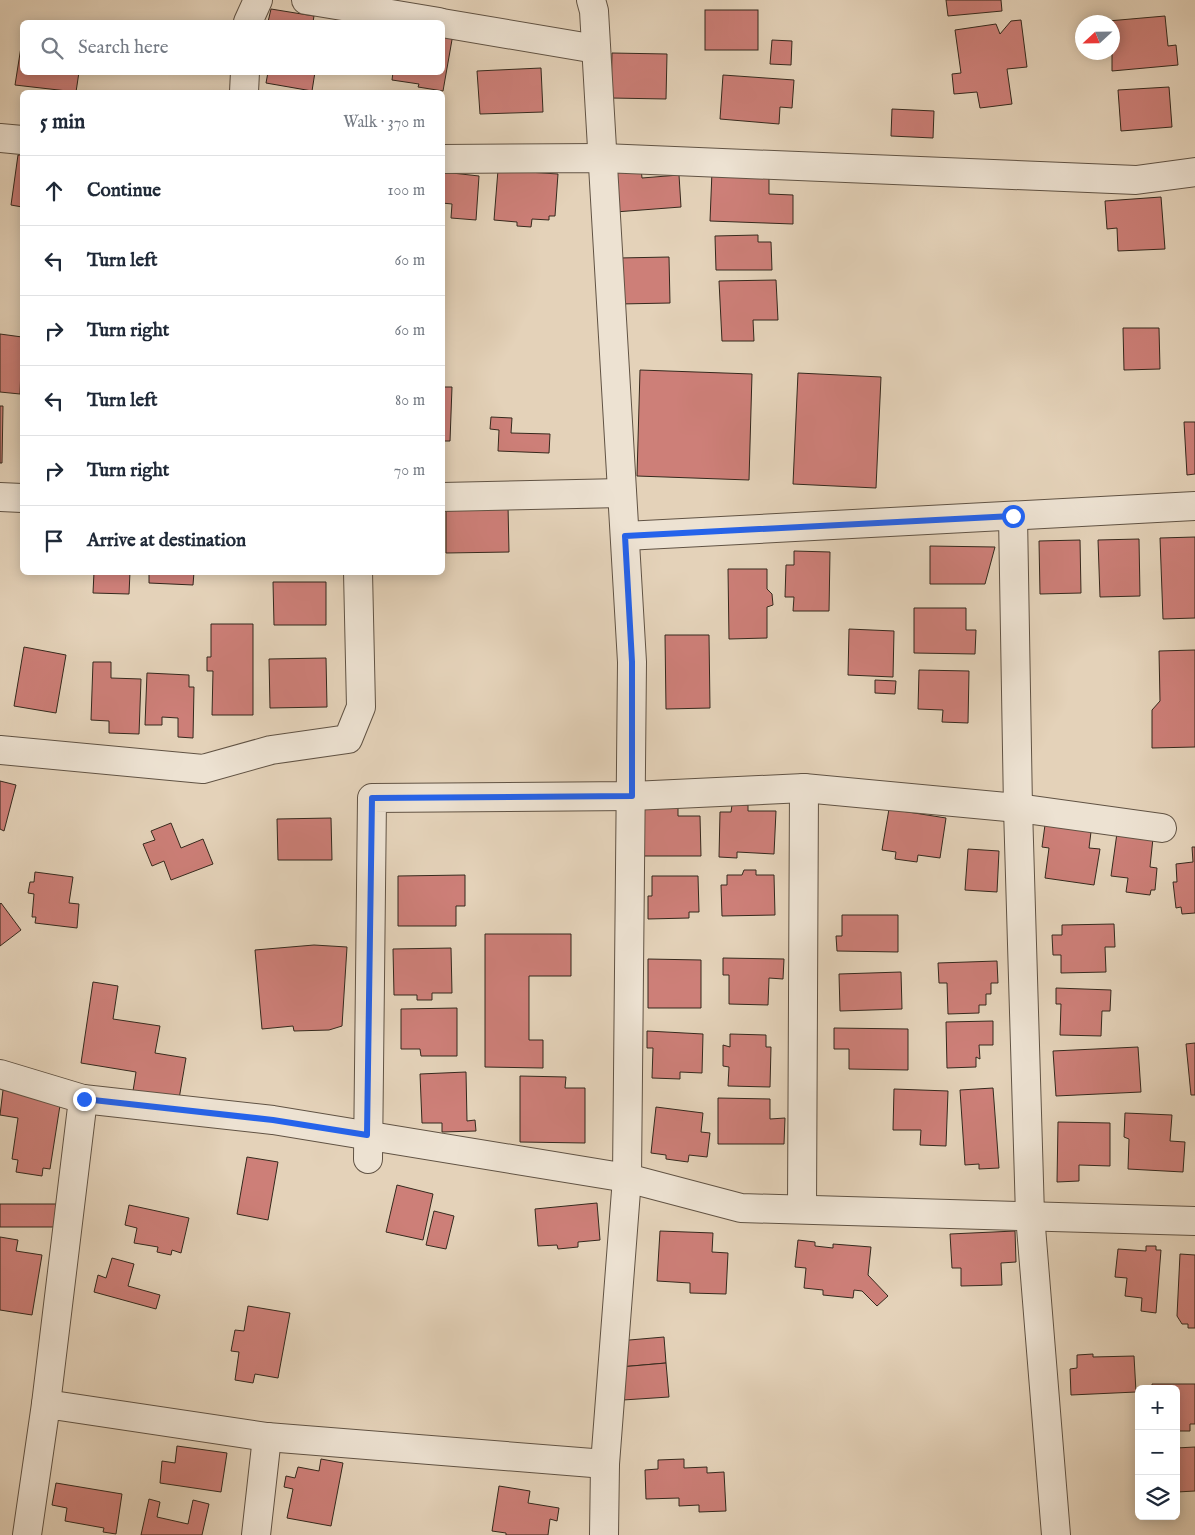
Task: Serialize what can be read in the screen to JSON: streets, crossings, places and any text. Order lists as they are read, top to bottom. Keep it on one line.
{"north":"left","page":{"search":"Search here","heading":["5 min","Walk · 370 m"],"list":[["Continue","100 m"],["Turn left","60 m"],["Turn right","60 m"],["Turn left","80 m"],["Turn right","70 m"],"Arrive at destination"],"map_buttons":["+","−"]}}
